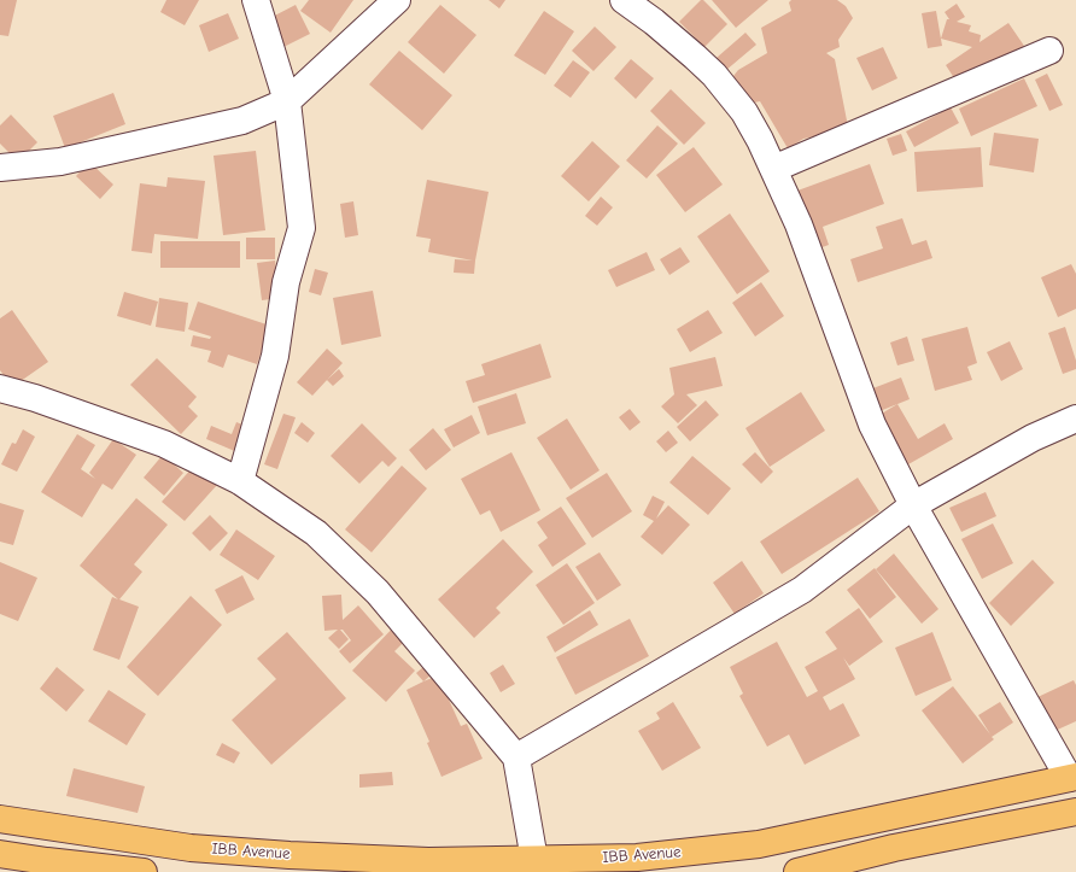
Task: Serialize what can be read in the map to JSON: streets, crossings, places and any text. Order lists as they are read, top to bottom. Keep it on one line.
{"streets":{"main road":["IBB Avenue"]}}
